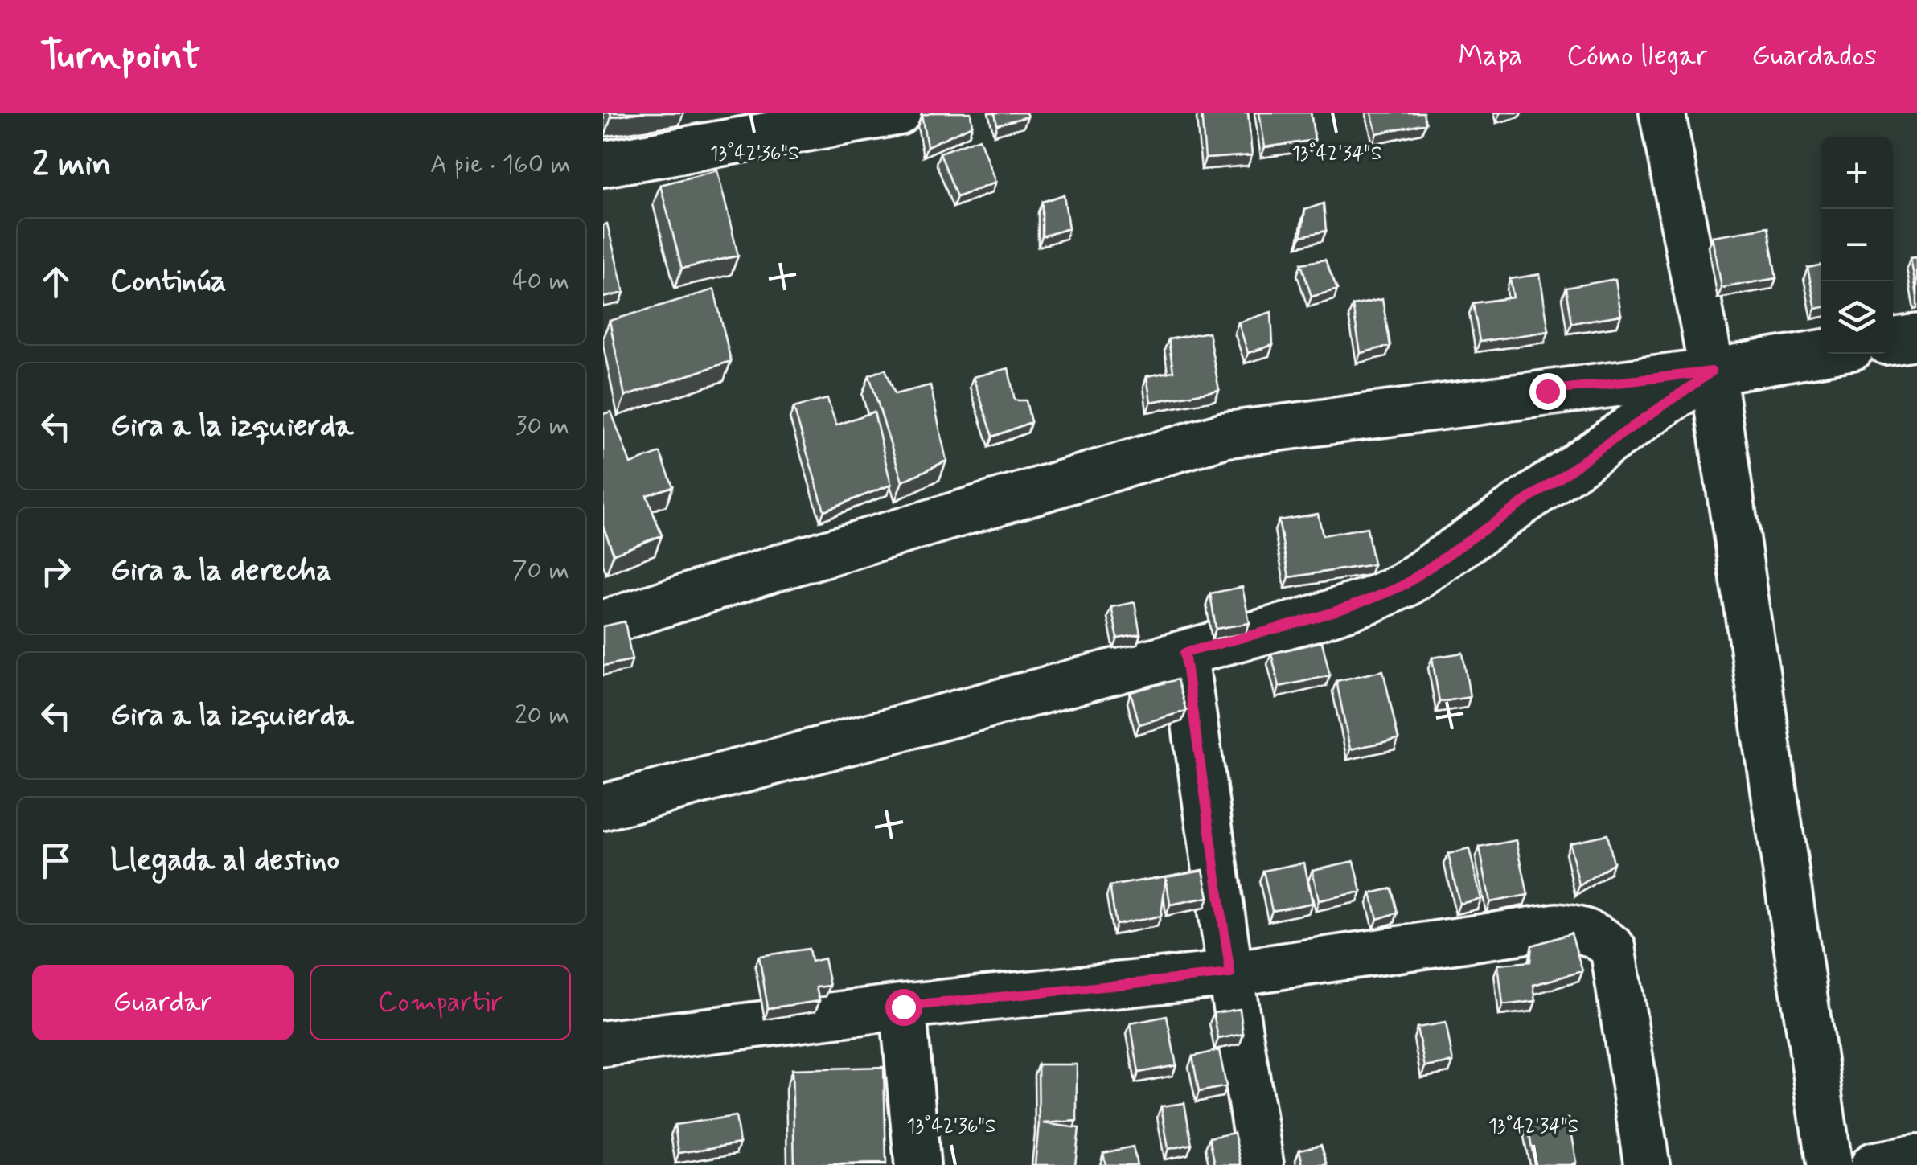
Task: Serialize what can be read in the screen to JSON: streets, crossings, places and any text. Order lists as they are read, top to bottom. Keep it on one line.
{"page":{"header":"Turnpoint","nav":["Mapa","Cómo llegar","Guardados"],"heading":["2 min","A pie · 160 m"],"map_buttons":["+","−"],"list":[["Continúa","40 m"],["Gira a la izquierda","30 m"],["Gira a la derecha","70 m"],["Gira a la izquierda","20 m"],"Llegada al destino"],"buttons":["Guardar","Compartir"]},"coordinates":["13°42'34\"S","13°42'36\"S"]}
